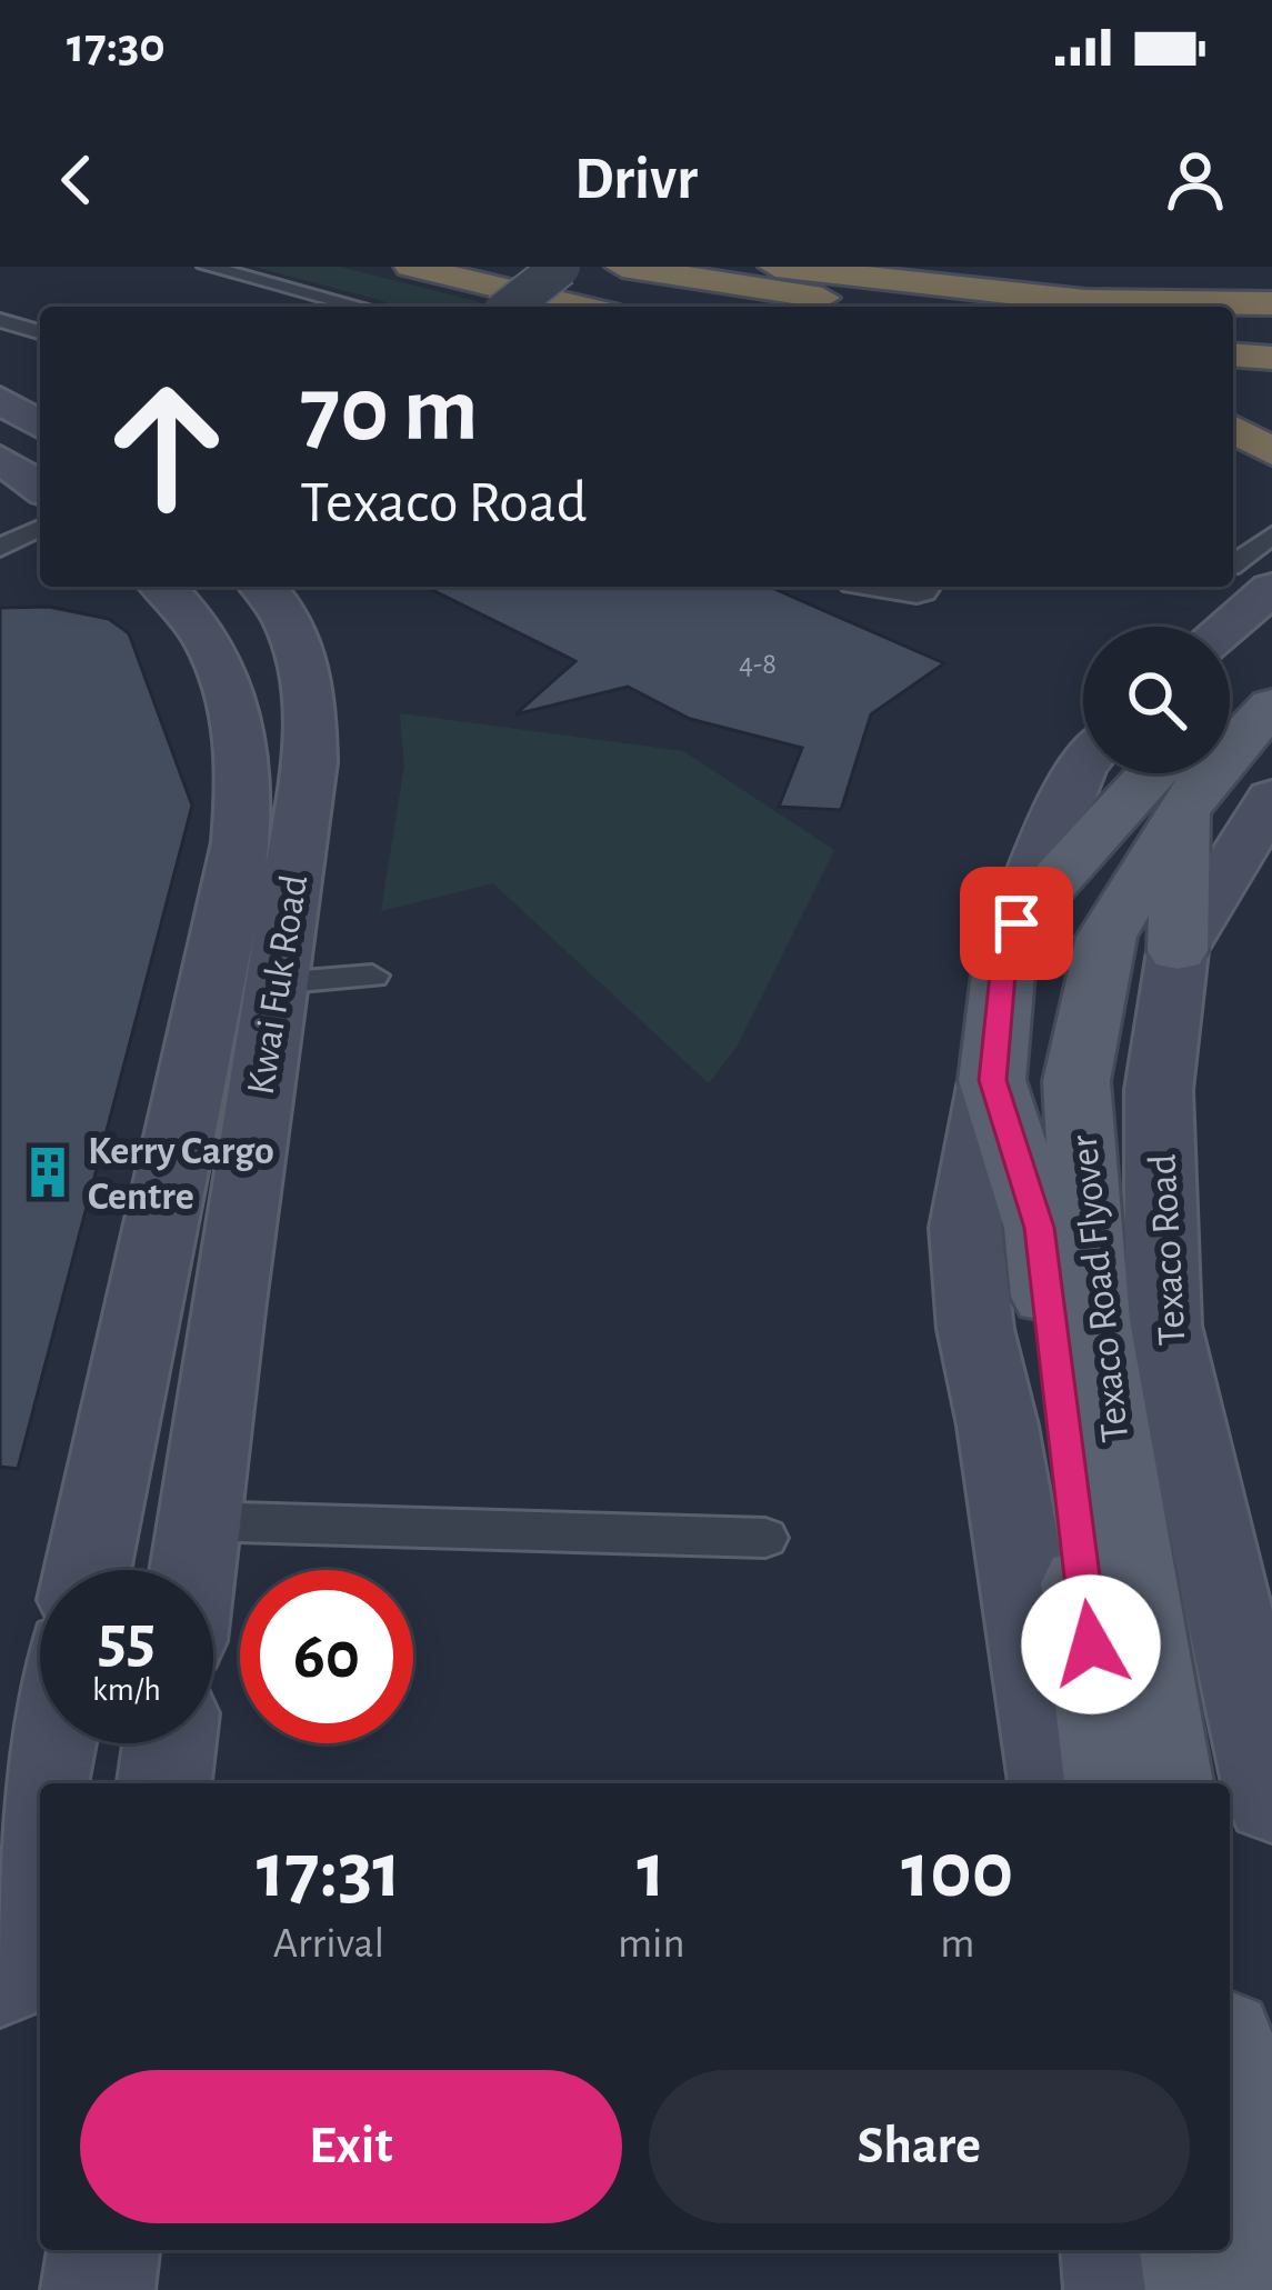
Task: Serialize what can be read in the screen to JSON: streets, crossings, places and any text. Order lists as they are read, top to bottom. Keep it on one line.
{"streets":{"main road":["Kwai Fuk Road","Texaco Road","Texaco Road Flyover"]},"places":{"building":["Kerry Cargo Centre"]},"house_numbers":["4-8"],"page":{"status":"17:30","header":"Drivr","turn":["70 m","Texaco Road"],"speed":"55 km/h","limit":"60","eta":["17:31","Arrival","1","min","100","m"],"buttons":["Exit","Share"]}}
